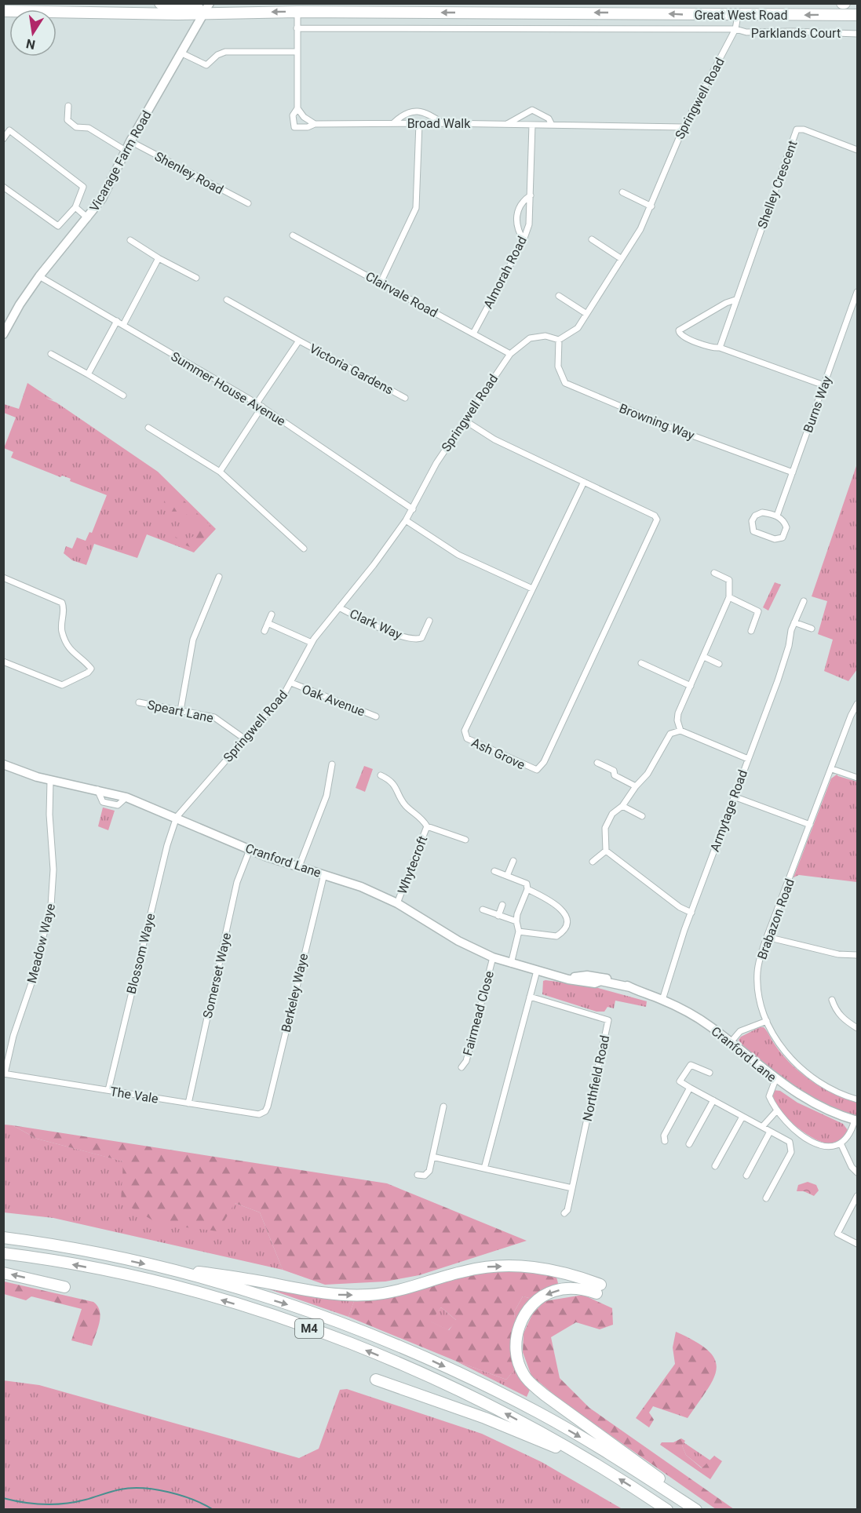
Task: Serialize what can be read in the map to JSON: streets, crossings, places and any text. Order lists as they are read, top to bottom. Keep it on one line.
{"streets":{"highway":["Great West Road","M4"],"street":["Parklands Court","Springwell Road","Broad Walk","Vicarage Farm Road","Shenley Road","Shelley Crescent","Almorah Road","Clairvale Road","Victoria Gardens","Summer House Avenue","Burns Way","Browning Way","Clark Way","Oak Avenue","Speart Lane","Ash Grove","Armytage Road","Cranford Lane","Whytecroft","Brabazon Road","Meadow Waye","Blossom Waye","Somerset Waye","Berkeley Waye","Fairmead Close","Northfield Road","The Vale"]},"crossings":[["Great West Road","Springwell Road"],["Great West Road","Vicarage Farm Road"],["Parklands Court","Springwell Road"],["Springwell Road","Broad Walk"],["Springwell Road","Clairvale Road"],["Springwell Road","Summer House Avenue"],["Springwell Road","Browning Way"],["Springwell Road","Clark Way"],["Springwell Road","Oak Avenue"],["Springwell Road","Speart Lane"],["Springwell Road","Ash Grove"],["Springwell Road","Cranford Lane"],["Springwell Road","Blossom Waye"],["Broad Walk","Almorah Road"],["Vicarage Farm Road","Shenley Road"],["Vicarage Farm Road","Summer House Avenue"],["Almorah Road","Clairvale Road"],["Victoria Gardens","Summer House Avenue"],["Burns Way","Browning Way"],["Armytage Road","Cranford Lane"],["Cranford Lane","Whytecroft"],["Cranford Lane","Meadow Waye"],["Cranford Lane","Blossom Waye"],["Cranford Lane","Somerset Waye"],["Cranford Lane","Berkeley Waye"],["Cranford Lane","Fairmead Close"],["Meadow Waye","The Vale"],["Blossom Waye","The Vale"],["Somerset Waye","The Vale"],["Berkeley Waye","The Vale"]],"one_way":["Great West Road"],"north":"bottom"}
